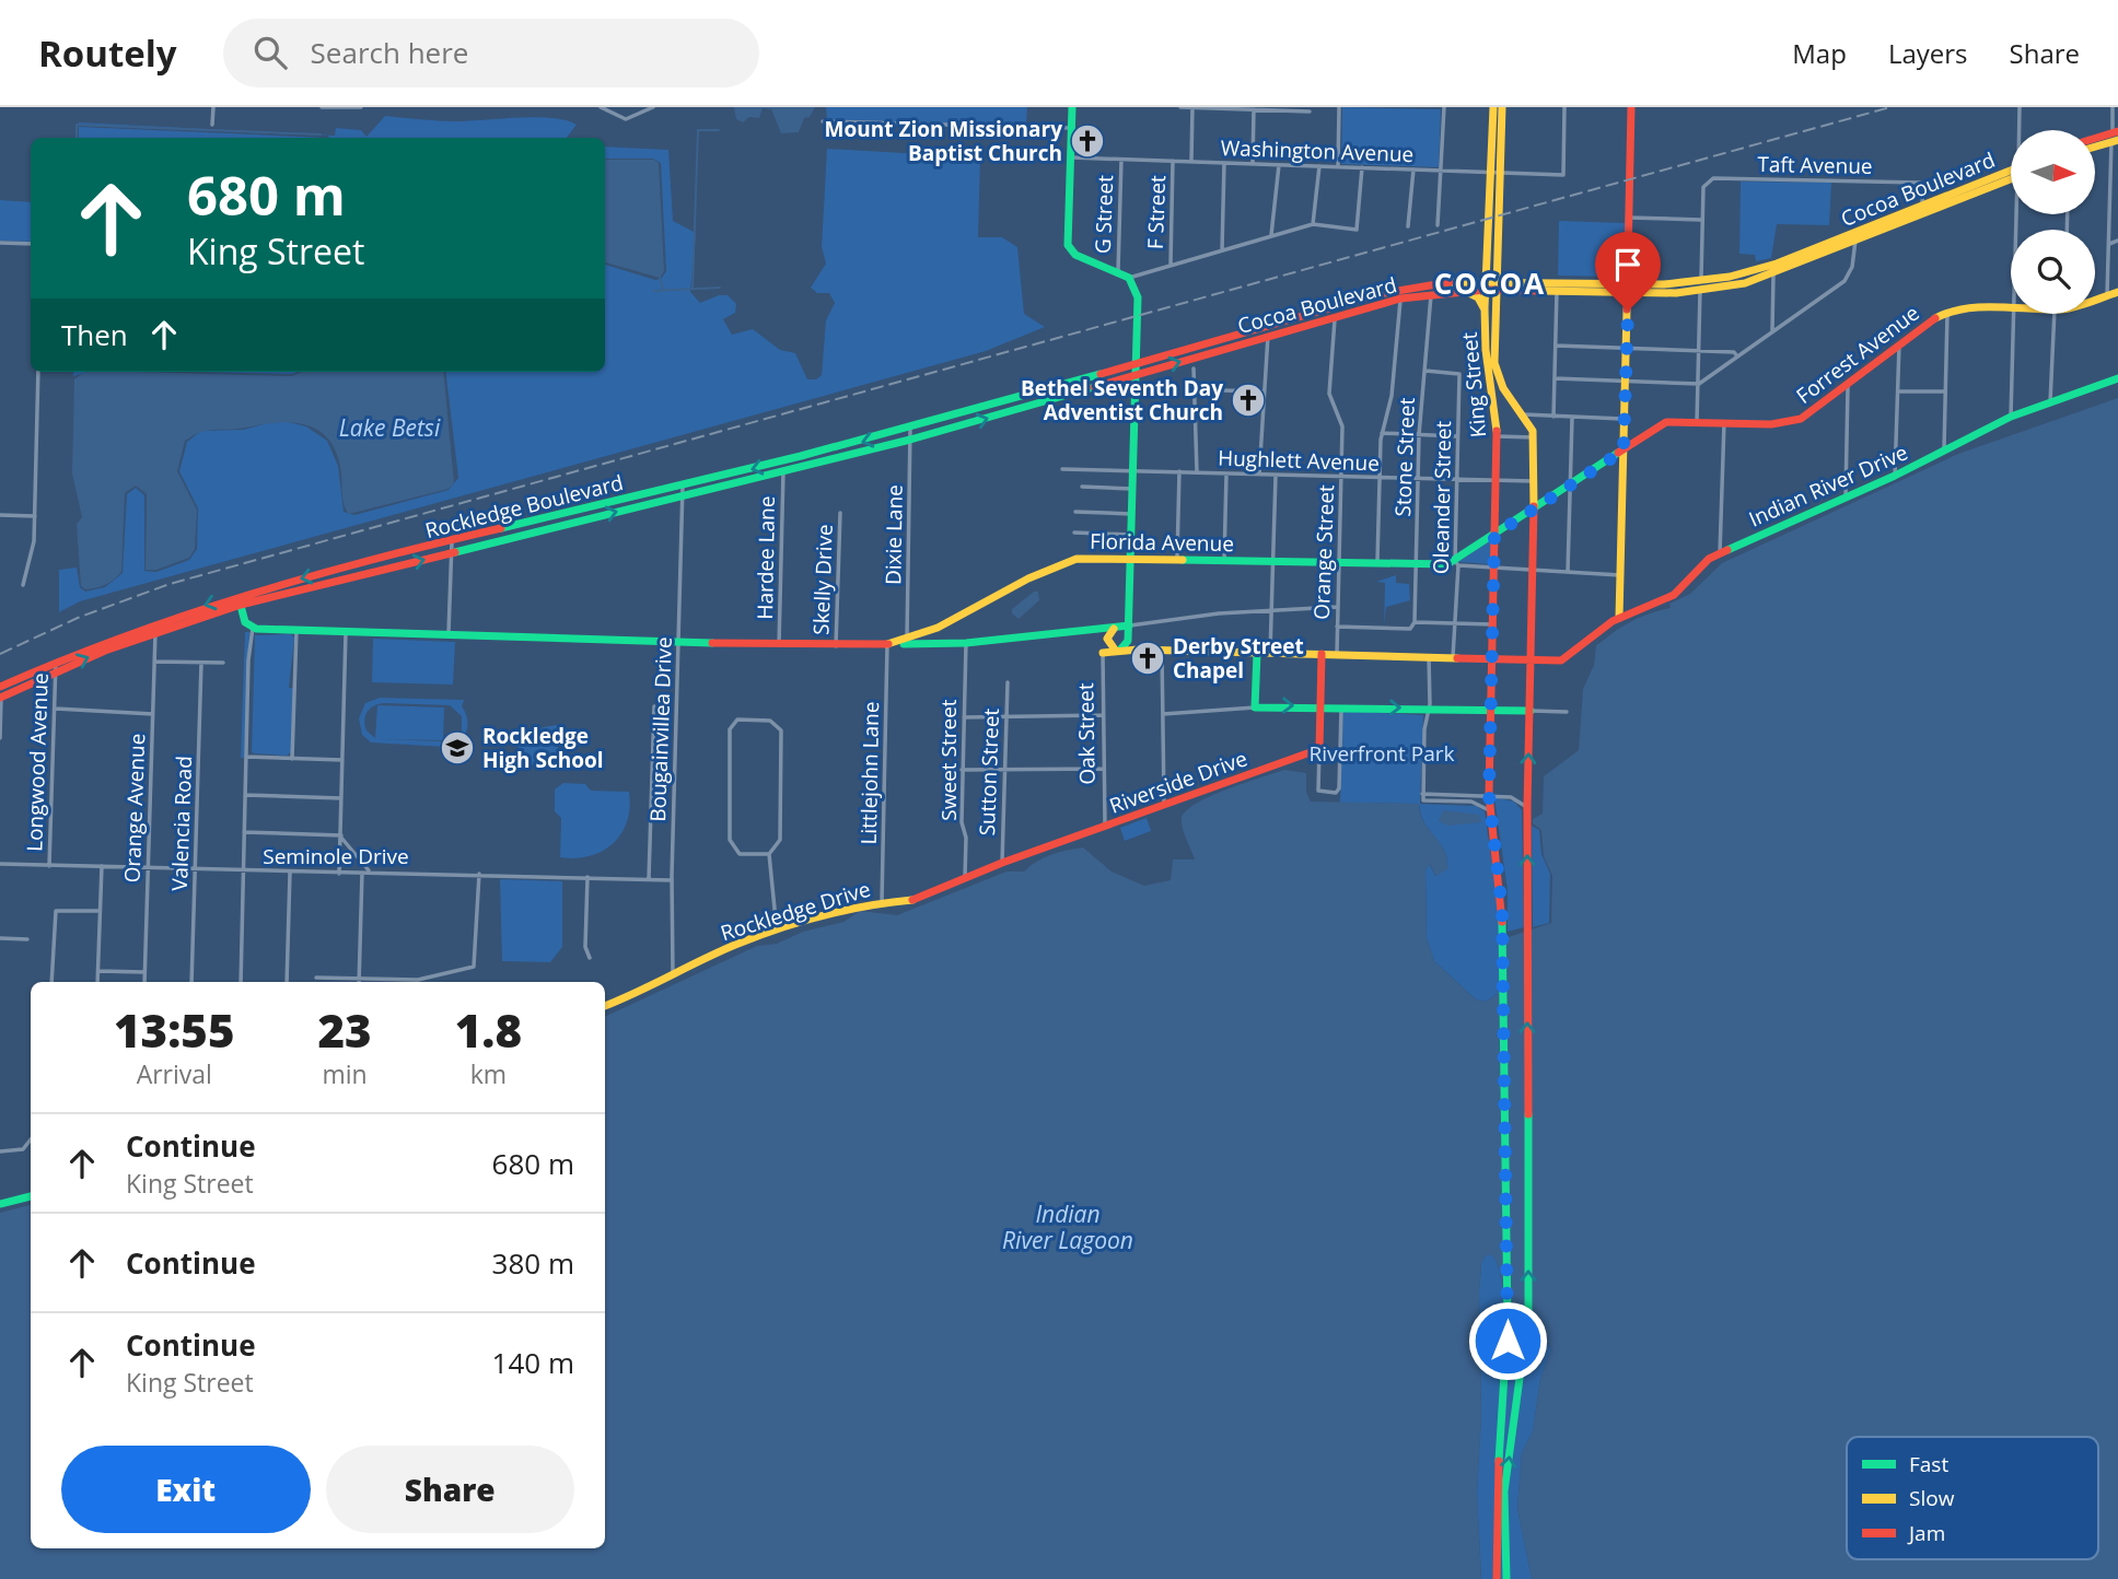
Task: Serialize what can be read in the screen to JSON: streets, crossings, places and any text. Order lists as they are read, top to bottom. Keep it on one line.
{"streets":{"main road":["Cocoa Boulevard","Forrest Avenue","King Street","Indian River Drive","Rockledge Boulevard","Florida Avenue","Oak Street","Riverside Drive","Rockledge Drive"],"street":["Washington Avenue","Taft Avenue","F Street","G Street","Stone Street","Hughlett Avenue","Oleander Street","Dixie Lane","Orange Street","Hardee Lane","Skelly Drive","Bougainvillea Drive","Sweet Street","Longwood Avenue","Sutton Street","Littlejohn Lane","Orange Avenue","Valencia Road","Seminole Drive"]},"crossings":[["Washington Avenue","F Street"],["Washington Avenue","G Street"],["Washington Avenue","King Street"],["Taft Avenue","Cocoa Boulevard"],["Cocoa Boulevard","King Street"],["Cocoa Boulevard","Stone Street"],["Cocoa Boulevard","Rockledge Boulevard"],["Cocoa Boulevard","Orange Street"],["Forrest Avenue","King Street"],["Forrest Avenue","Oleander Street"],["Forrest Avenue","Florida Avenue"],["King Street","Hughlett Avenue"],["King Street","Florida Avenue"],["Stone Street","Hughlett Avenue"],["Stone Street","Oleander Street"],["Stone Street","Florida Avenue"],["Hughlett Avenue","Oleander Street"],["Hughlett Avenue","Orange Street"],["Oleander Street","Florida Avenue"],["Rockledge Boulevard","Dixie Lane"],["Rockledge Boulevard","Hardee Lane"],["Rockledge Boulevard","Bougainvillea Drive"],["Rockledge Boulevard","Longwood Avenue"],["Rockledge Boulevard","Orange Avenue"],["Dixie Lane","Florida Avenue"],["Florida Avenue","Orange Street"],["Florida Avenue","Littlejohn Lane"],["Bougainvillea Drive","Seminole Drive"],["Bougainvillea Drive","Rockledge Drive"],["Oak Street","Riverside Drive"],["Sweet Street","Rockledge Drive"],["Longwood Avenue","Seminole Drive"],["Sutton Street","Rockledge Drive"],["Littlejohn Lane","Rockledge Drive"],["Riverside Drive","Rockledge Drive"],["Orange Avenue","Seminole Drive"],["Valencia Road","Seminole Drive"]],"districts":["COCOA"],"water":["Lake Betsi","Indian River Lagoon"],"parks":["Riverfront Park"],"places":{"church":["Mount Zion Missionary Baptist Church","Bethel Seventh Day Adventist Church","Derby Street Chapel"],"school or university":["Rockledge High School"]},"legend":["Fast","Slow","Jam"],"north":"right","page":{"header":"Routely","search":"Search here","nav":["Map","Layers","Share"],"turn":["680 m","King Street"],"then":"Then","eta":["13:55","Arrival","23","min","1.8","km"],"list":[{"name":"Continue","note":"King Street","value":"680 m"},{"name":"Continue","value":"380 m"},{"name":"Continue","note":"King Street","value":"140 m"}],"buttons":["Exit","Share"]}}
